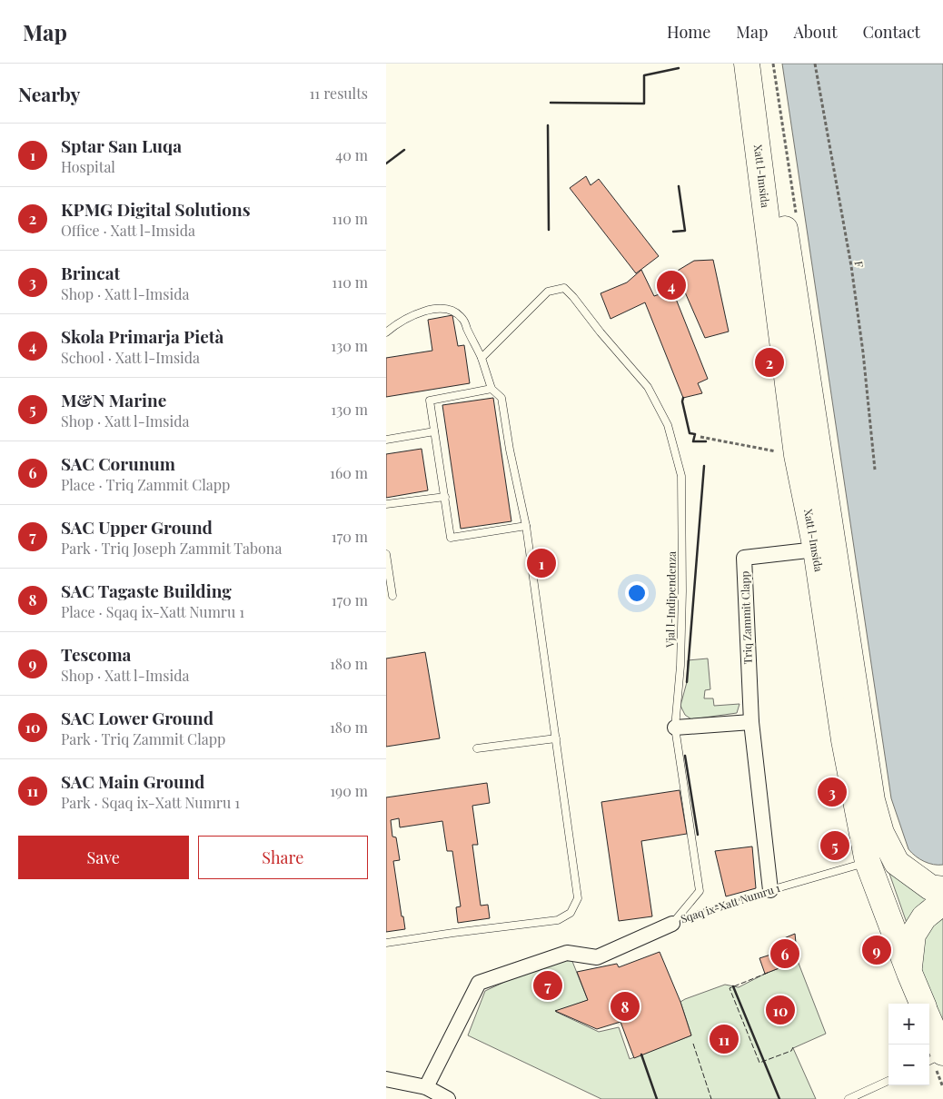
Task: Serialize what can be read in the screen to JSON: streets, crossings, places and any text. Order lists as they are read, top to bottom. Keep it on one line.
{"streets":{"highway":["Xatt l-Imsida"],"street":["Triq Zammit Clapp","Sqaq ix-Xatt Numru 1"],"lane":["Vjal l-Indipendenza"],"path":["F"]},"crossings":[["Xatt l-Imsida","Triq Zammit Clapp"],["Xatt l-Imsida","Sqaq ix-Xatt Numru 1"],["Vjal l-Indipendenza","Sqaq ix-Xatt Numru 1"],["Triq Zammit Clapp","Sqaq ix-Xatt Numru 1"]],"page":{"header":"Map","nav":["Home","Map","About","Contact"],"heading":["Nearby","11 results"],"list":[{"mark":"1","name":"Sptar San Luqa","note":"Hospital","value":"40 m"},{"mark":"2","name":"KPMG Digital Solutions","note":"Office · Xatt l-Imsida","value":"110 m"},{"mark":"3","name":"Brincat","note":"Shop · Xatt l-Imsida","value":"110 m"},{"mark":"4","name":"Skola Primarja Pietà","note":"School · Xatt l-Imsida","value":"130 m"},{"mark":"5","name":"M&N Marine","note":"Shop · Xatt l-Imsida","value":"130 m"},{"mark":"6","name":"SAC Corunum","note":"Place · Triq Zammit Clapp","value":"160 m"},{"mark":"7","name":"SAC Upper Ground","note":"Park · Triq Joseph Zammit Tabona","value":"170 m"},{"mark":"8","name":"SAC Tagaste Building","note":"Place · Sqaq ix-Xatt Numru 1","value":"170 m"},{"mark":"9","name":"Tescoma","note":"Shop · Xatt l-Imsida","value":"180 m"},{"mark":"10","name":"SAC Lower Ground","note":"Park · Triq Zammit Clapp","value":"180 m"},{"mark":"11","name":"SAC Main Ground","note":"Park · Sqaq ix-Xatt Numru 1","value":"190 m"}],"pins":["4","2","1","3","5","9","6","7","8","10","11"],"buttons":["Save","Share"],"map_buttons":["+","−"]}}
